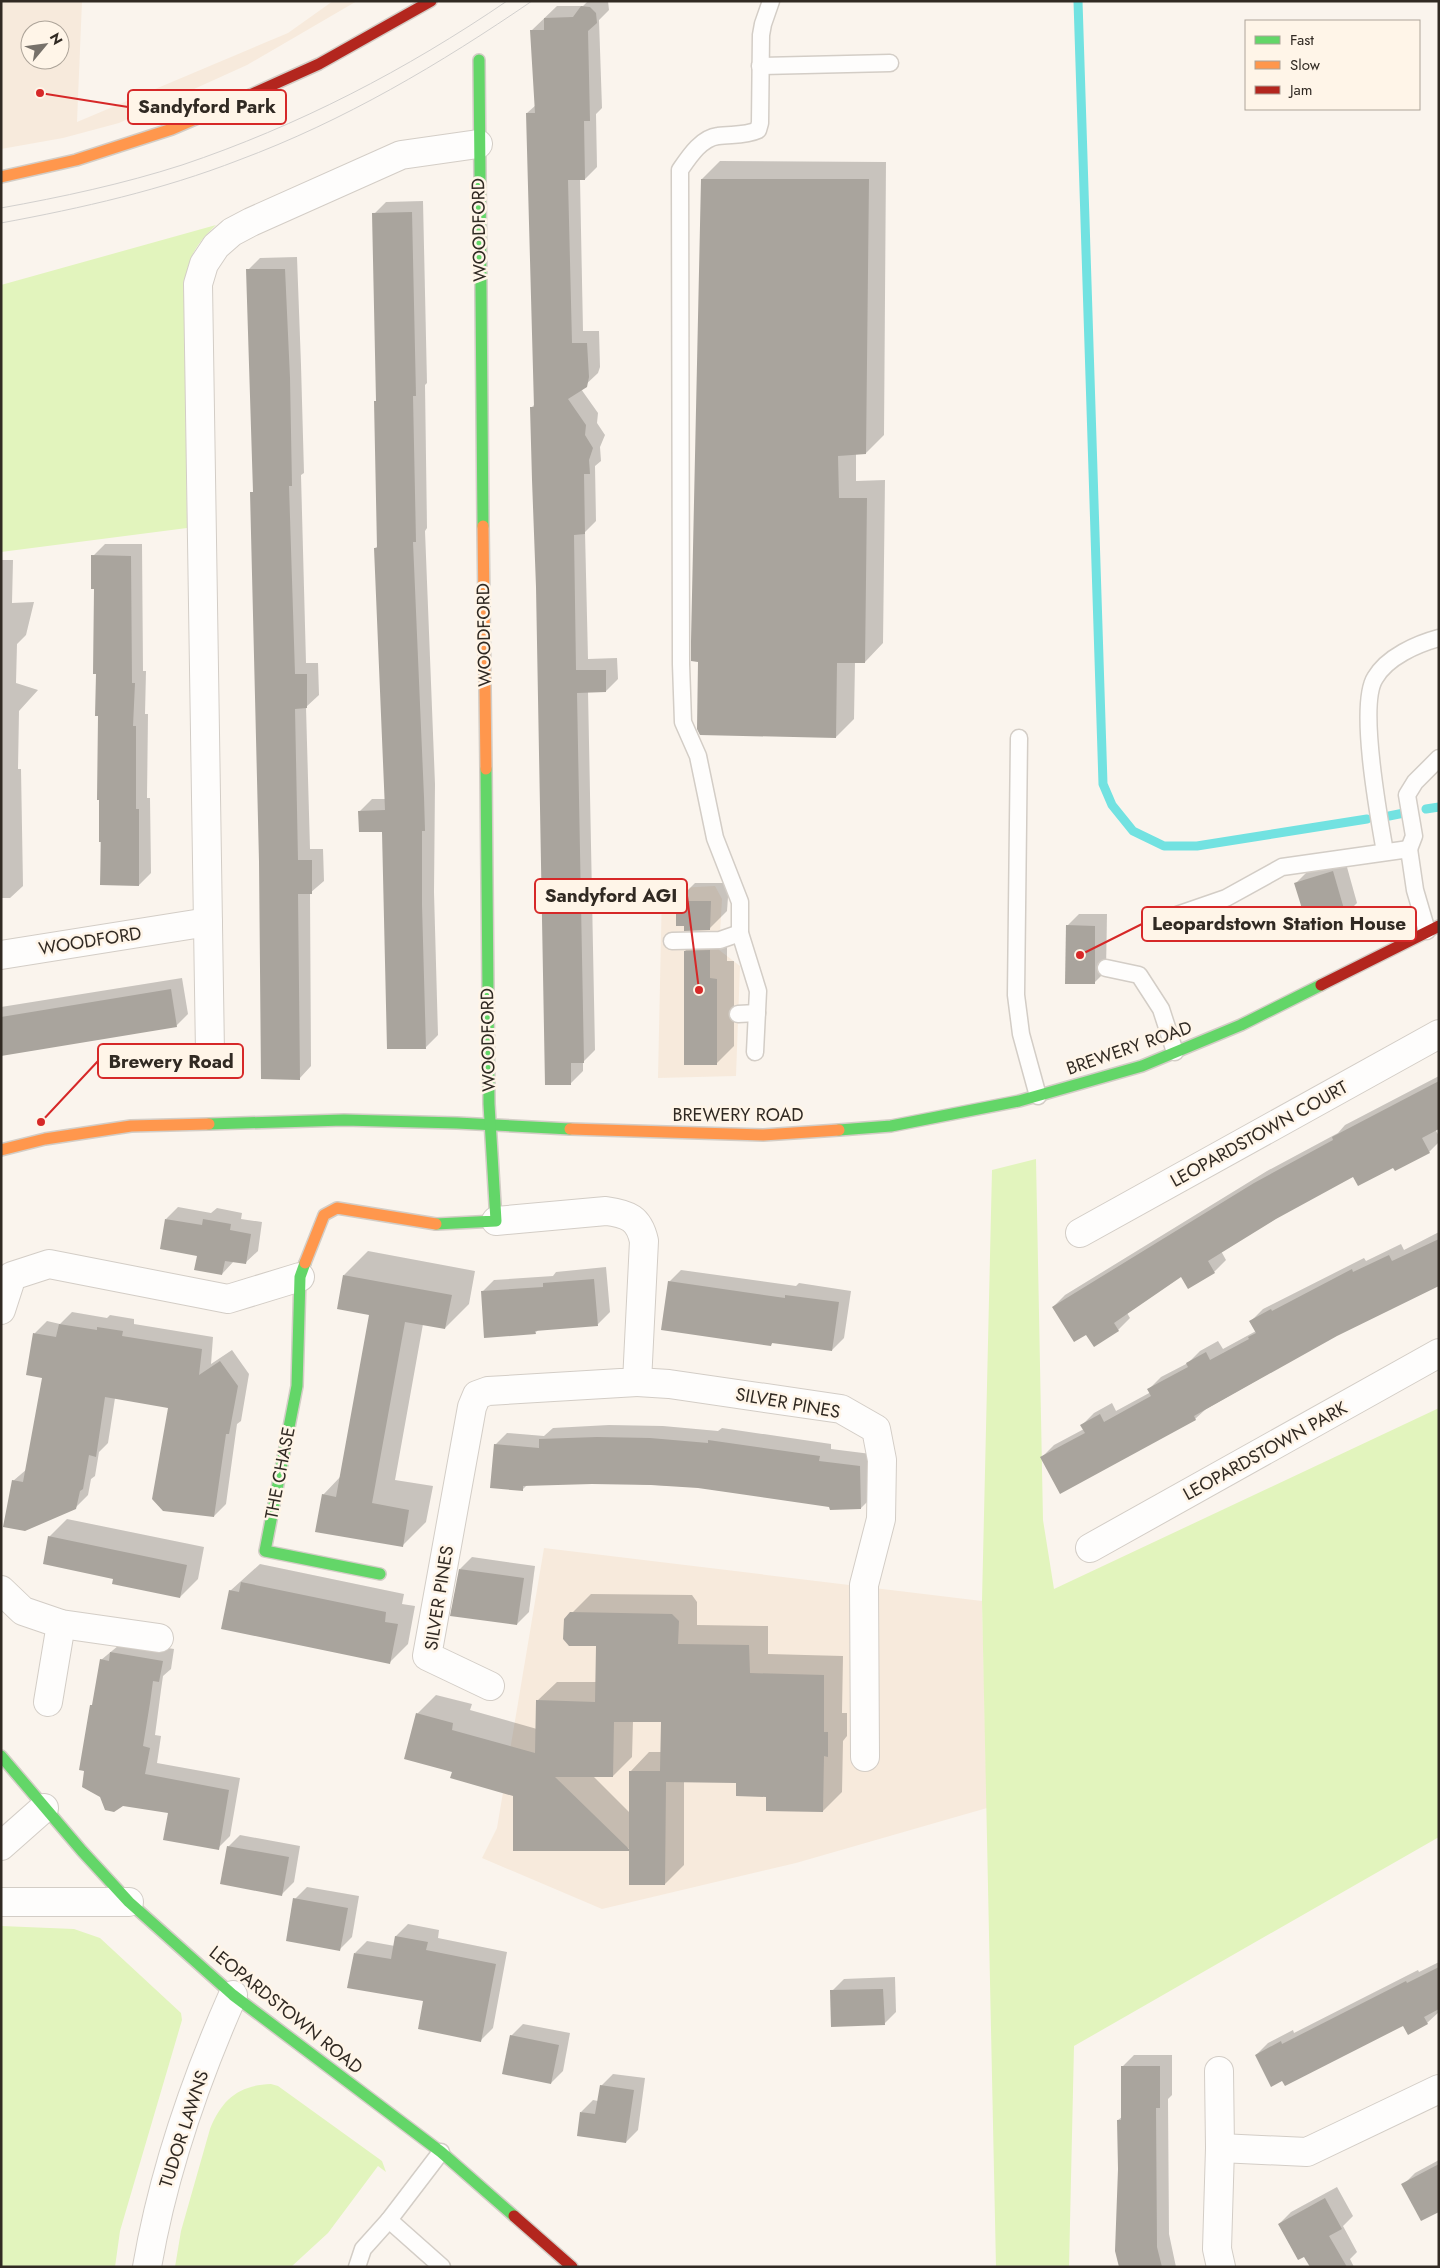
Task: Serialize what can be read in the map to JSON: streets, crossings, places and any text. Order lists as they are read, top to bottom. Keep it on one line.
{"streets":{"main road":["WOODFORD","BREWERY ROAD","THE CHASE","LEOPARDSTOWN ROAD"],"street":["LEOPARDSTOWN COURT","SILVER PINES","LEOPARDSTOWN PARK","TUDOR LAWNS"]},"crossings":[["WOODFORD","BREWERY ROAD"],["LEOPARDSTOWN ROAD","TUDOR LAWNS"]],"places":["Sandyford Park","Leopardstown Station House","Sandyford AGI","Brewery Road"],"legend":["Fast","Slow","Jam"],"north":"top right"}
